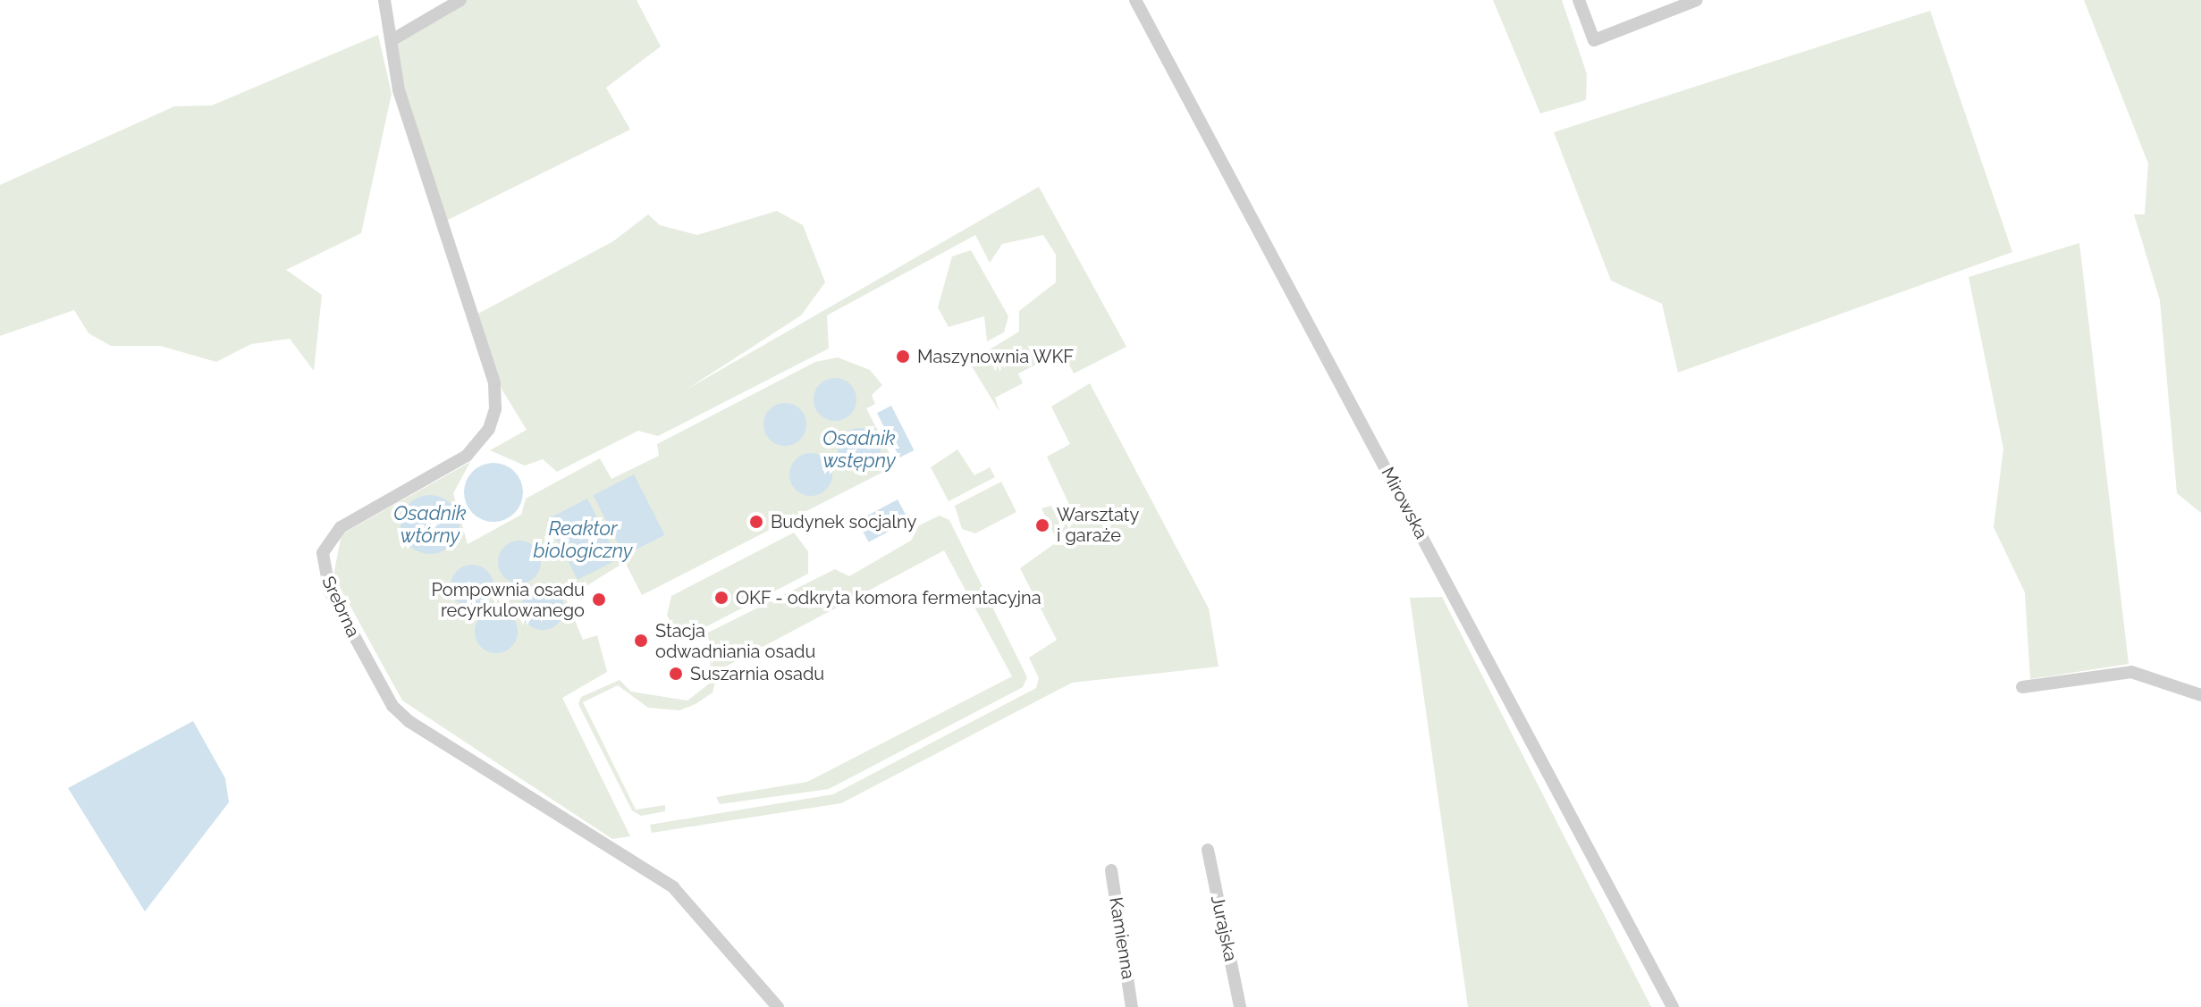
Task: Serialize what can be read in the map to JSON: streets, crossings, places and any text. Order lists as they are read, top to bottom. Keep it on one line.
{"streets":{"street":["Mirowska","Srebrna","Jurajska","Kamienna"]},"water":["Osadnik wstępny","Osadnik wtórny","Reaktor biologiczny"],"places":["Maszynownia WKF","Budynek socjalny","Warsztaty i garaże","OKF - odkryta komora fermentacyjna","Pompownia osadu recyrkulowanego","Stacja odwadniania osadu","Suszarnia osadu"]}
